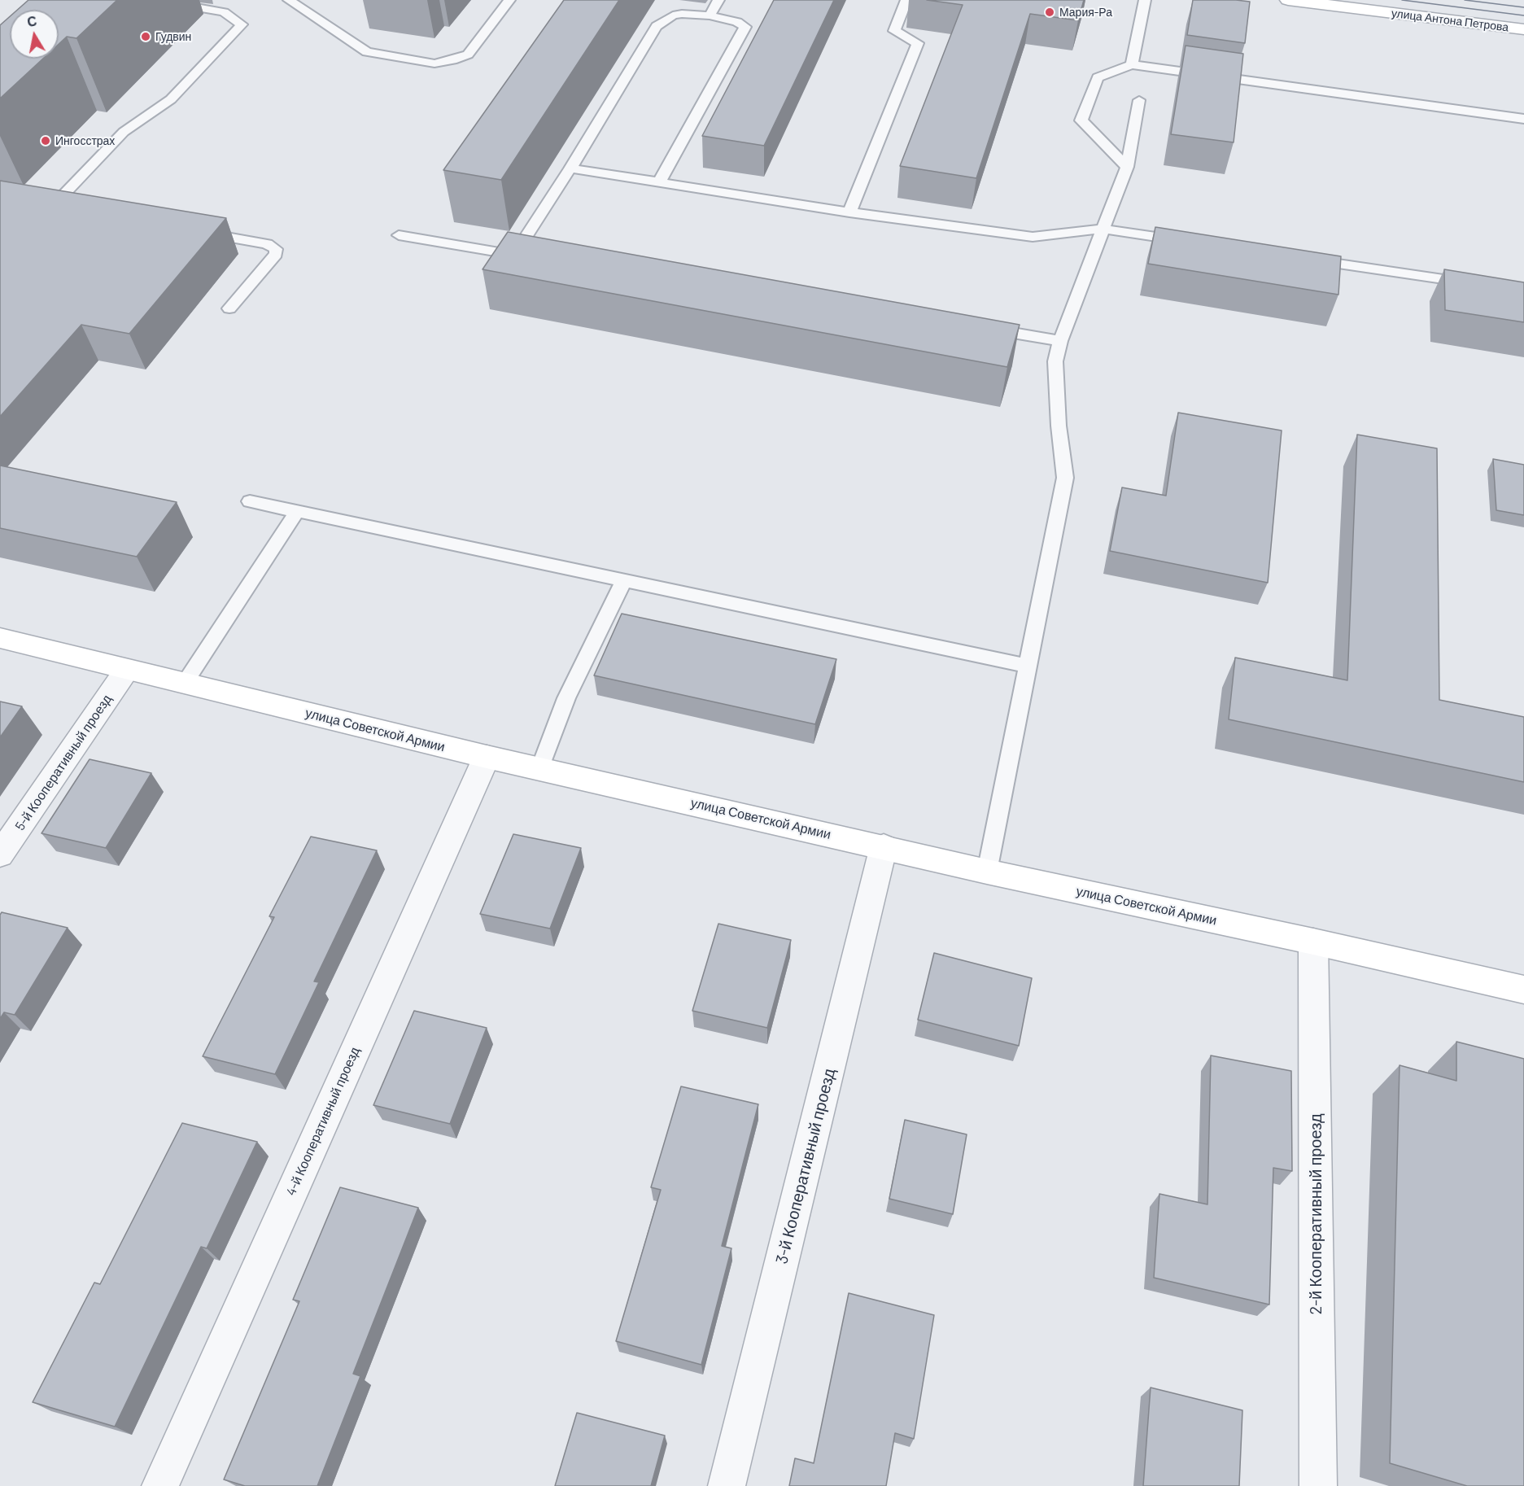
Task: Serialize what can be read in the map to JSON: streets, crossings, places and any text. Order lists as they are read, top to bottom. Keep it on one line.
{"streets":{"street":["улица Антона Петрова","улица Советской Армии","5-й Кооперативный проезд","4-й Кооперативный проезд","3-й Кооперативный проезд","2-й Кооперативный проезд"]},"crossings":[["улица Советской Армии","5-й Кооперативный проезд"],["улица Советской Армии","4-й Кооперативный проезд"],["улица Советской Армии","3-й Кооперативный проезд"],["улица Советской Армии","2-й Кооперативный проезд"]],"places":["Мария-Ра","Гудвин","Ингосстрах"],"north":"top"}
